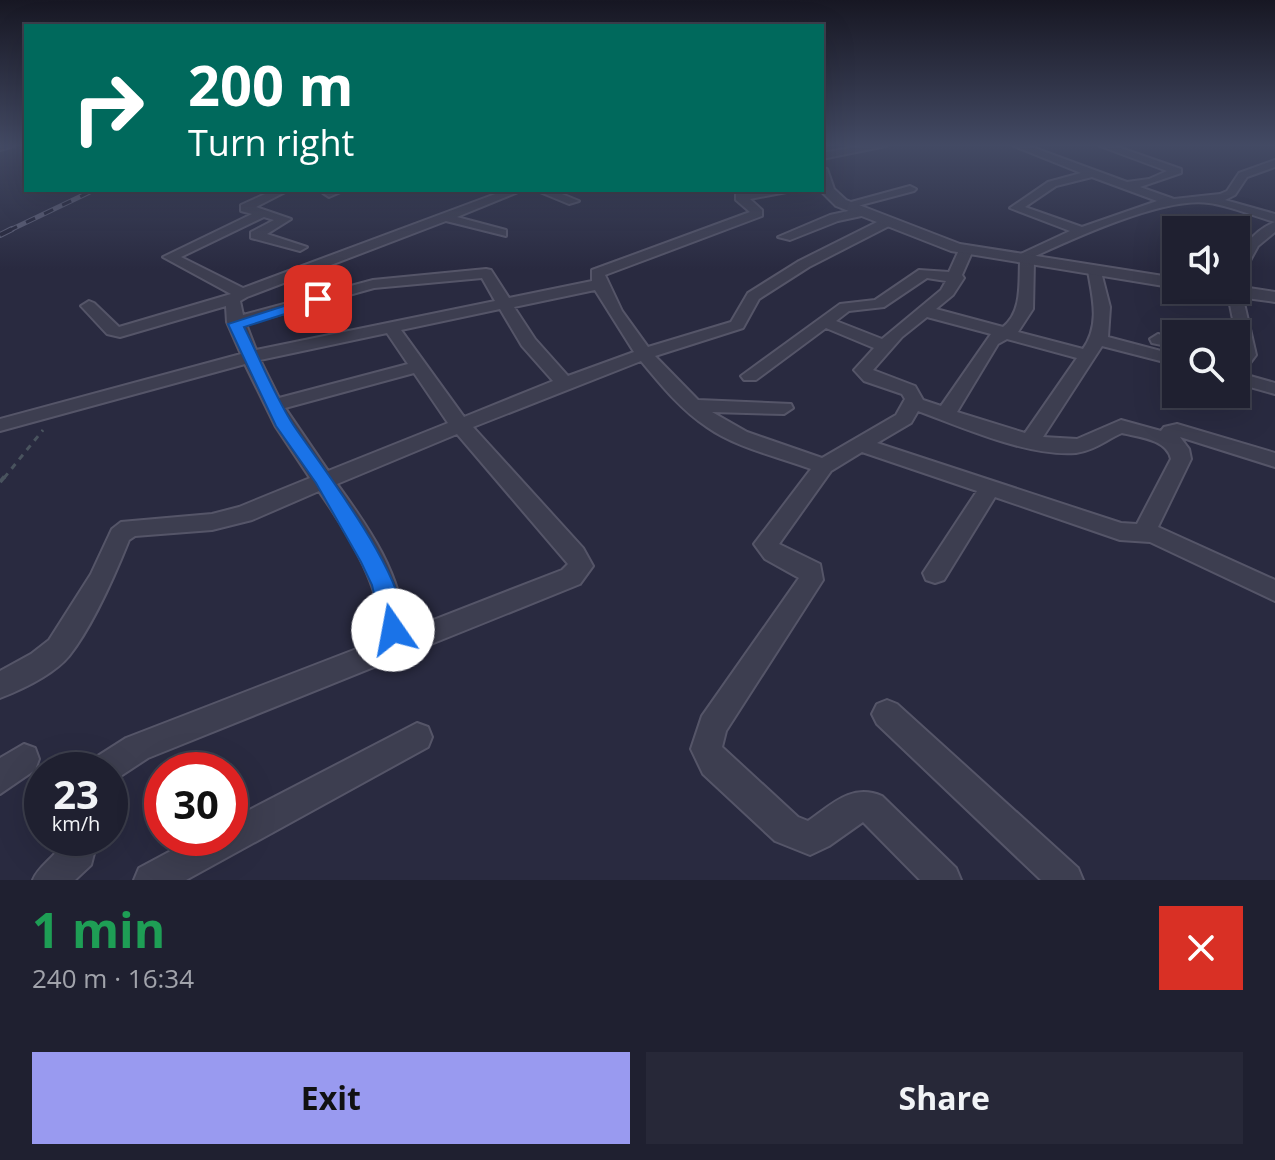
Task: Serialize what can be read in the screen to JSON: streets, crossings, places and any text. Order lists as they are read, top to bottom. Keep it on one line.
{"page":{"turn":["200 m","Turn right"],"speed":"23 km/h","limit":"30","heading":["1 min","240 m · 16:34"],"buttons":["Exit","Share"]}}
